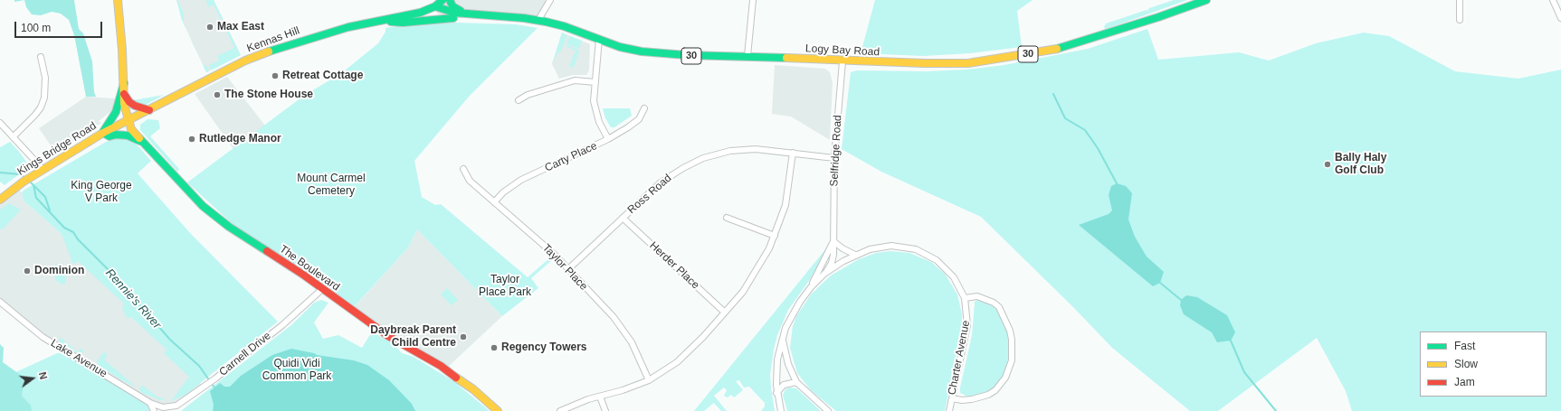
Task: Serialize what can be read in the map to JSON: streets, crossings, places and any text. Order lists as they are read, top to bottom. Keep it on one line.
{"streets":{"main road":["Kennas Hill","Logy Bay Road","30","Kings Bridge Road","The Boulevard"],"street":["Selfridge Road","Carty Place","Ross Road","Herder Place","Taylor Place","Carnell Drive","Charter Avenue","Lake Avenue"]},"crossings":[["Kennas Hill","Logy Bay Road"],["Kennas Hill","Kings Bridge Road"],["Kennas Hill","The Boulevard"],["Logy Bay Road","Selfridge Road"],["Kings Bridge Road","The Boulevard"],["Selfridge Road","Ross Road"],["Selfridge Road","Charter Avenue"],["Carty Place","Taylor Place"],["Ross Road","Herder Place"],["Ross Road","Taylor Place"],["The Boulevard","Carnell Drive"],["Carnell Drive","Lake Avenue"]],"water":["Rennie's River"],"parks":["Mount Carmel Cemetery","King George V Park","Taylor Place Park","Quidi Vidi Common Park"],"places":["Max East","Retreat Cottage","The Stone House","Rutledge Manor","Bally Haly Golf Club","Dominion","Daybreak Parent Child Centre","Regency Towers"],"legend":["Fast","Slow","Jam"],"scale_bar":"100 m","north":"right"}
